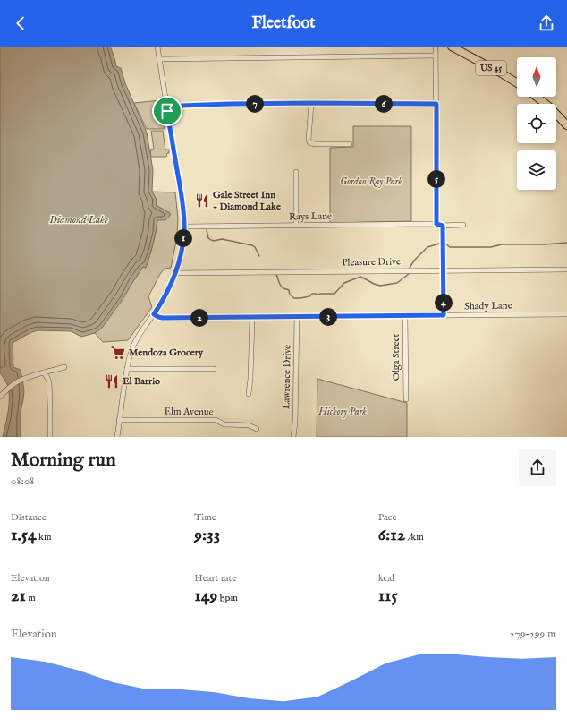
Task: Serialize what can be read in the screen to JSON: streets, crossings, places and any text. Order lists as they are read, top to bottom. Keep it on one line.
{"streets":{"main road":["US 45"],"street":["Rays Lane","Pleasure Drive","Shady Lane","Olga Street","Lawrence Drive","Elm Avenue"]},"crossings":[["Shady Lane","Olga Street"],["Shady Lane","Lawrence Drive"]],"water":["Diamond Lake"],"parks":["Gordon Ray Park","Hickory Park"],"places":{"restaurant":["Gale Street Inn - Diamond Lake","El Barrio"],"supermarket":["Mendoza Grocery"]},"north":"top","page":{"header":"Fleetfoot","pins":["6","7","5","1","4","3","2"],"heading":["Morning run","08:08"],"stats":[["Distance","1.54 km"],["Time","9:33"],["Pace","6:12 /km"],["Elevation","21 m"],["Heart rate","149 bpm"],["kcal","115"]],"chart":["Elevation","279–299 m"]}}
